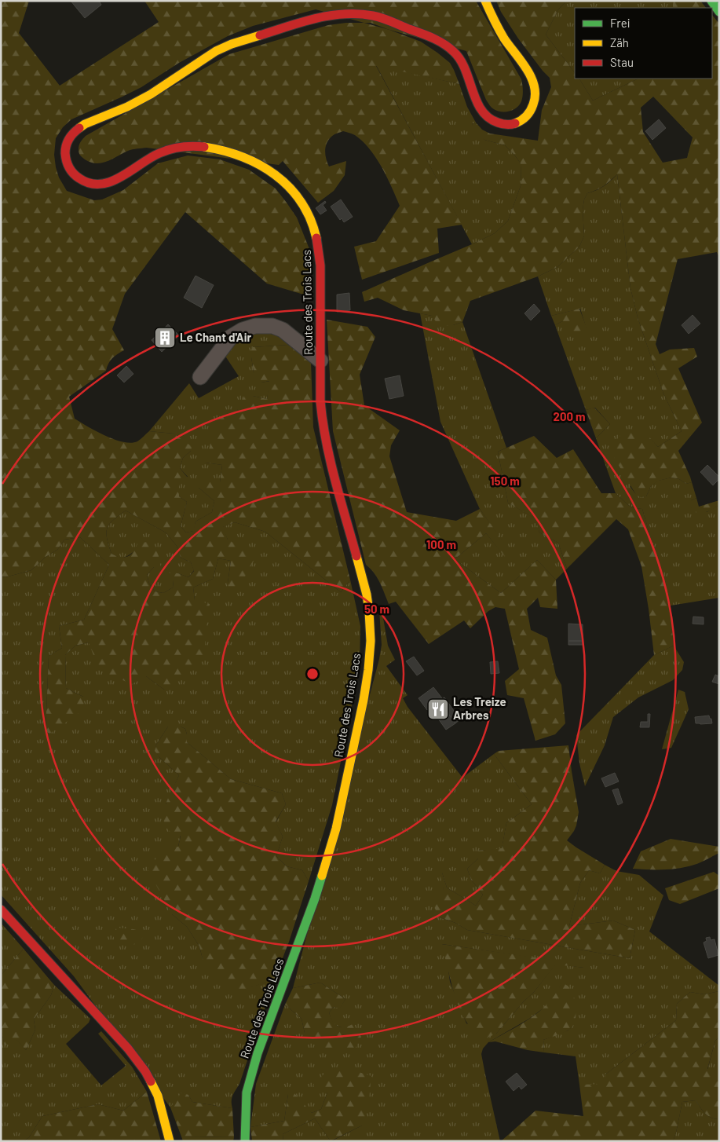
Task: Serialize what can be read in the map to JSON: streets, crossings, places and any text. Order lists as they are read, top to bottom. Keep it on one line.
{"streets":{"street":["Route des Trois Lacs"]},"places":{"building":["Le Chant d'Air"],"restaurant":["Les Treize Arbres"]},"legend":["Frei","Zäh","Stau"],"rings":["200 m","150 m","100 m","50 m"]}
